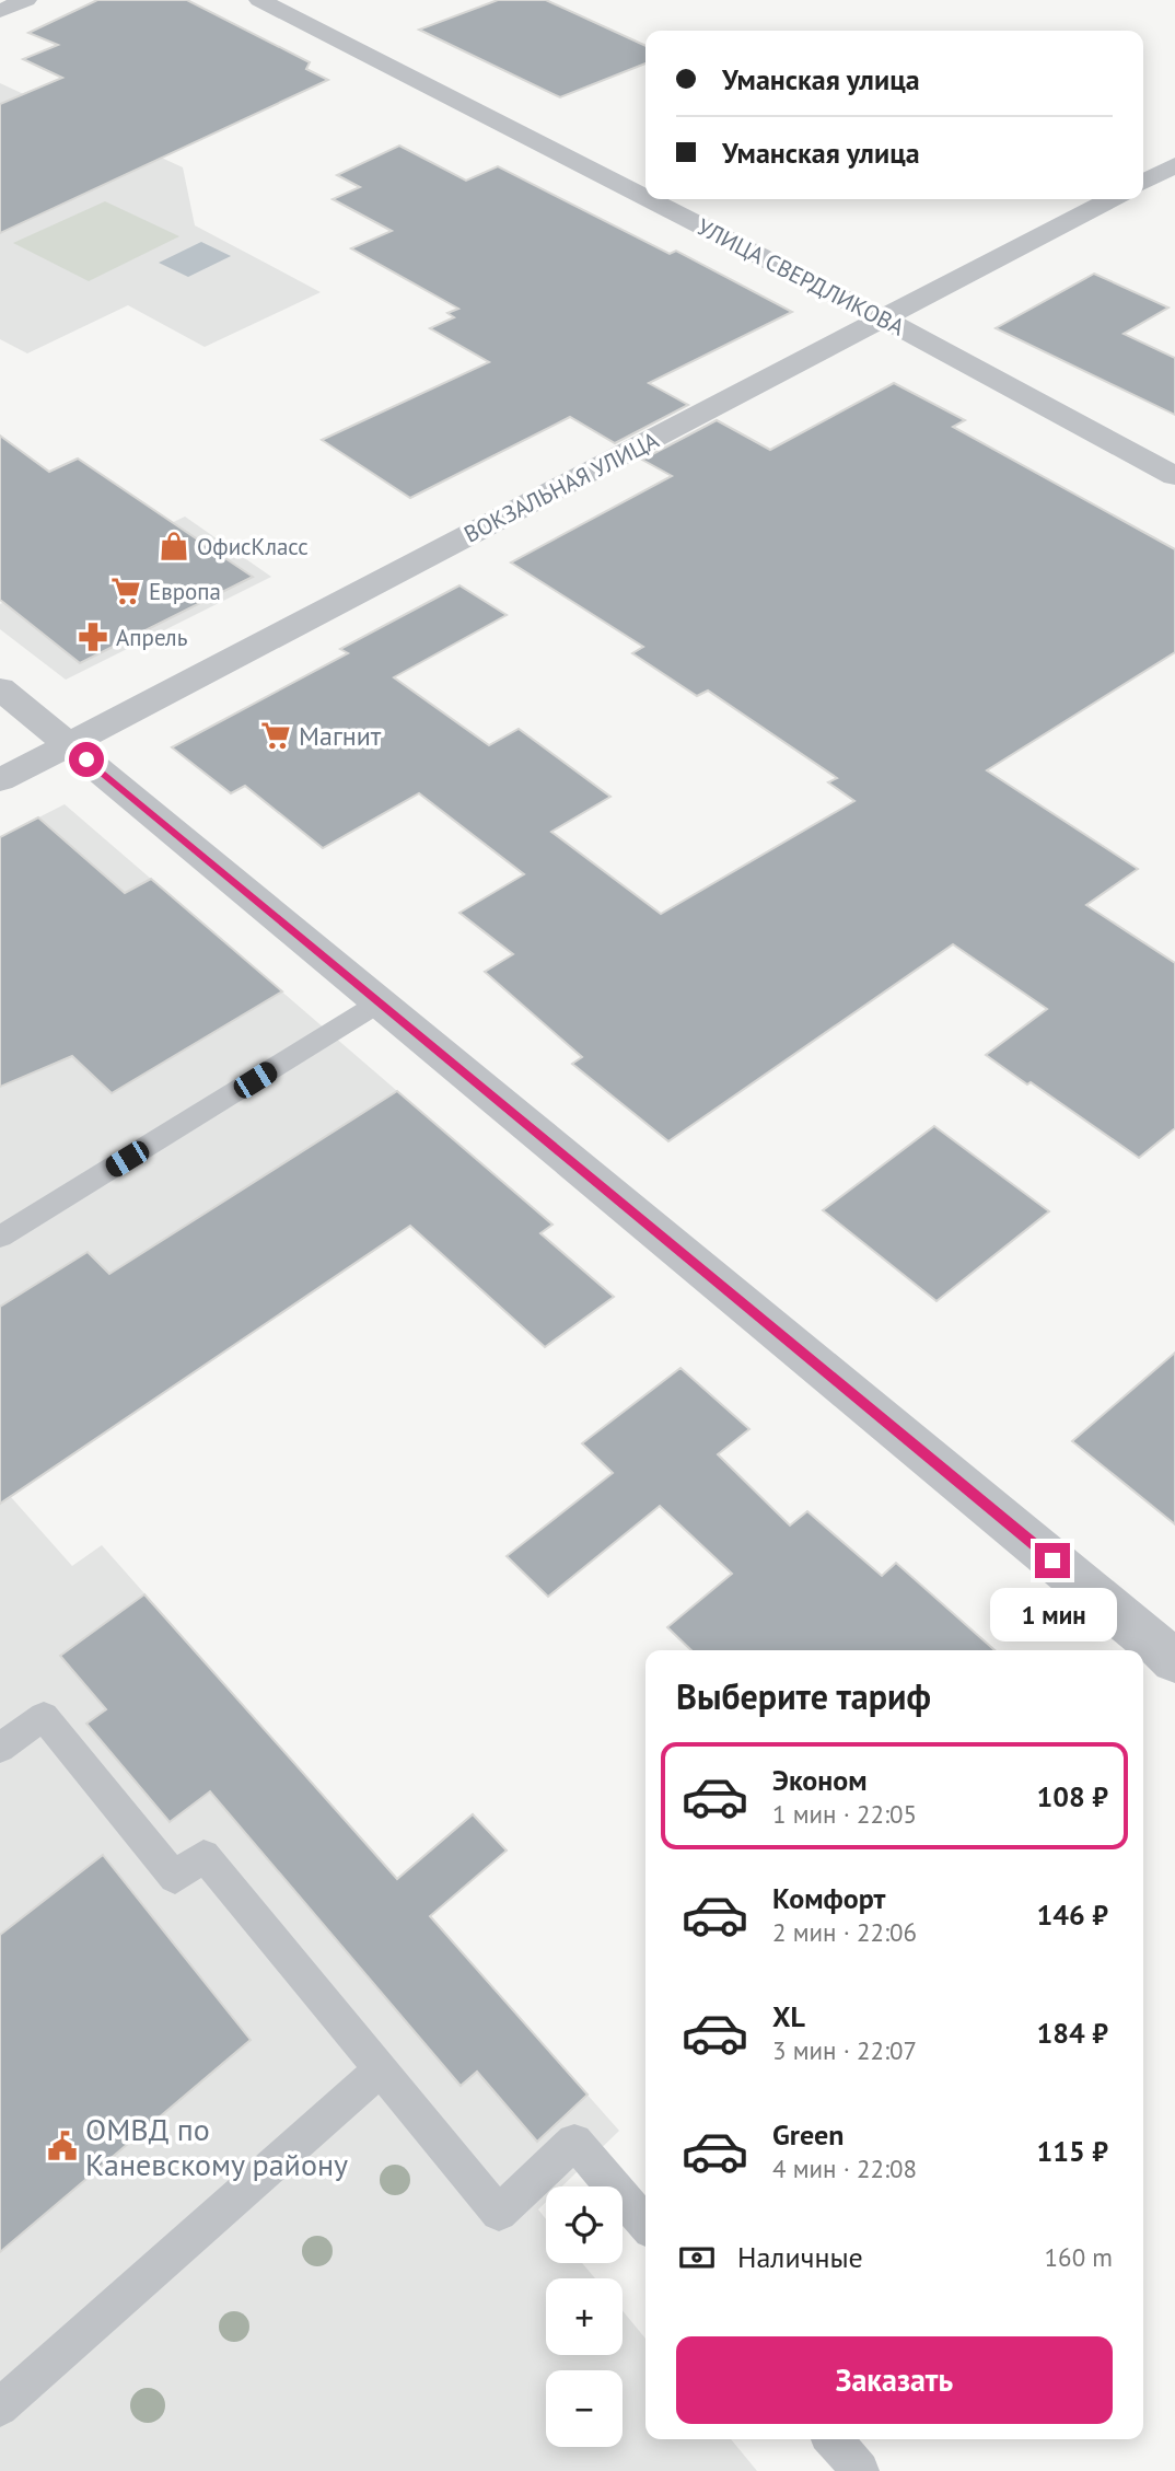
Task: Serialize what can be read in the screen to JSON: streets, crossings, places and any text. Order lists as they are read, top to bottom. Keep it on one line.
{"streets":{"street":["УЛИЦА СВЕРДЛИКОВА","ВОКЗАЛЬНАЯ УЛИЦА"]},"crossings":[["УЛИЦА СВЕРДЛИКОВА","ВОКЗАЛЬНАЯ УЛИЦА"]],"places":{"shop":["ОфисКласс"],"supermarket":["Европа","Магнит"],"pharmacy":["Апрель"],"public building":["ОМВД по Каневскому району"]},"page":{"banner":["Уманская улица","Уманская улица"],"bubble":"1 мин","heading":"Выберите тариф","list":[{"name":"Эконом","note":"1 мин · 22:05","value":"108 ₽"},{"name":"Комфорт","note":"2 мин · 22:06","value":"146 ₽"},{"name":"XL","note":"3 мин · 22:07","value":"184 ₽"},{"name":"Green","note":"4 мин · 22:08","value":"115 ₽"}],"map_buttons":["+","−"],"pay":["Наличные","160 m"],"buttons":"Заказать"}}
